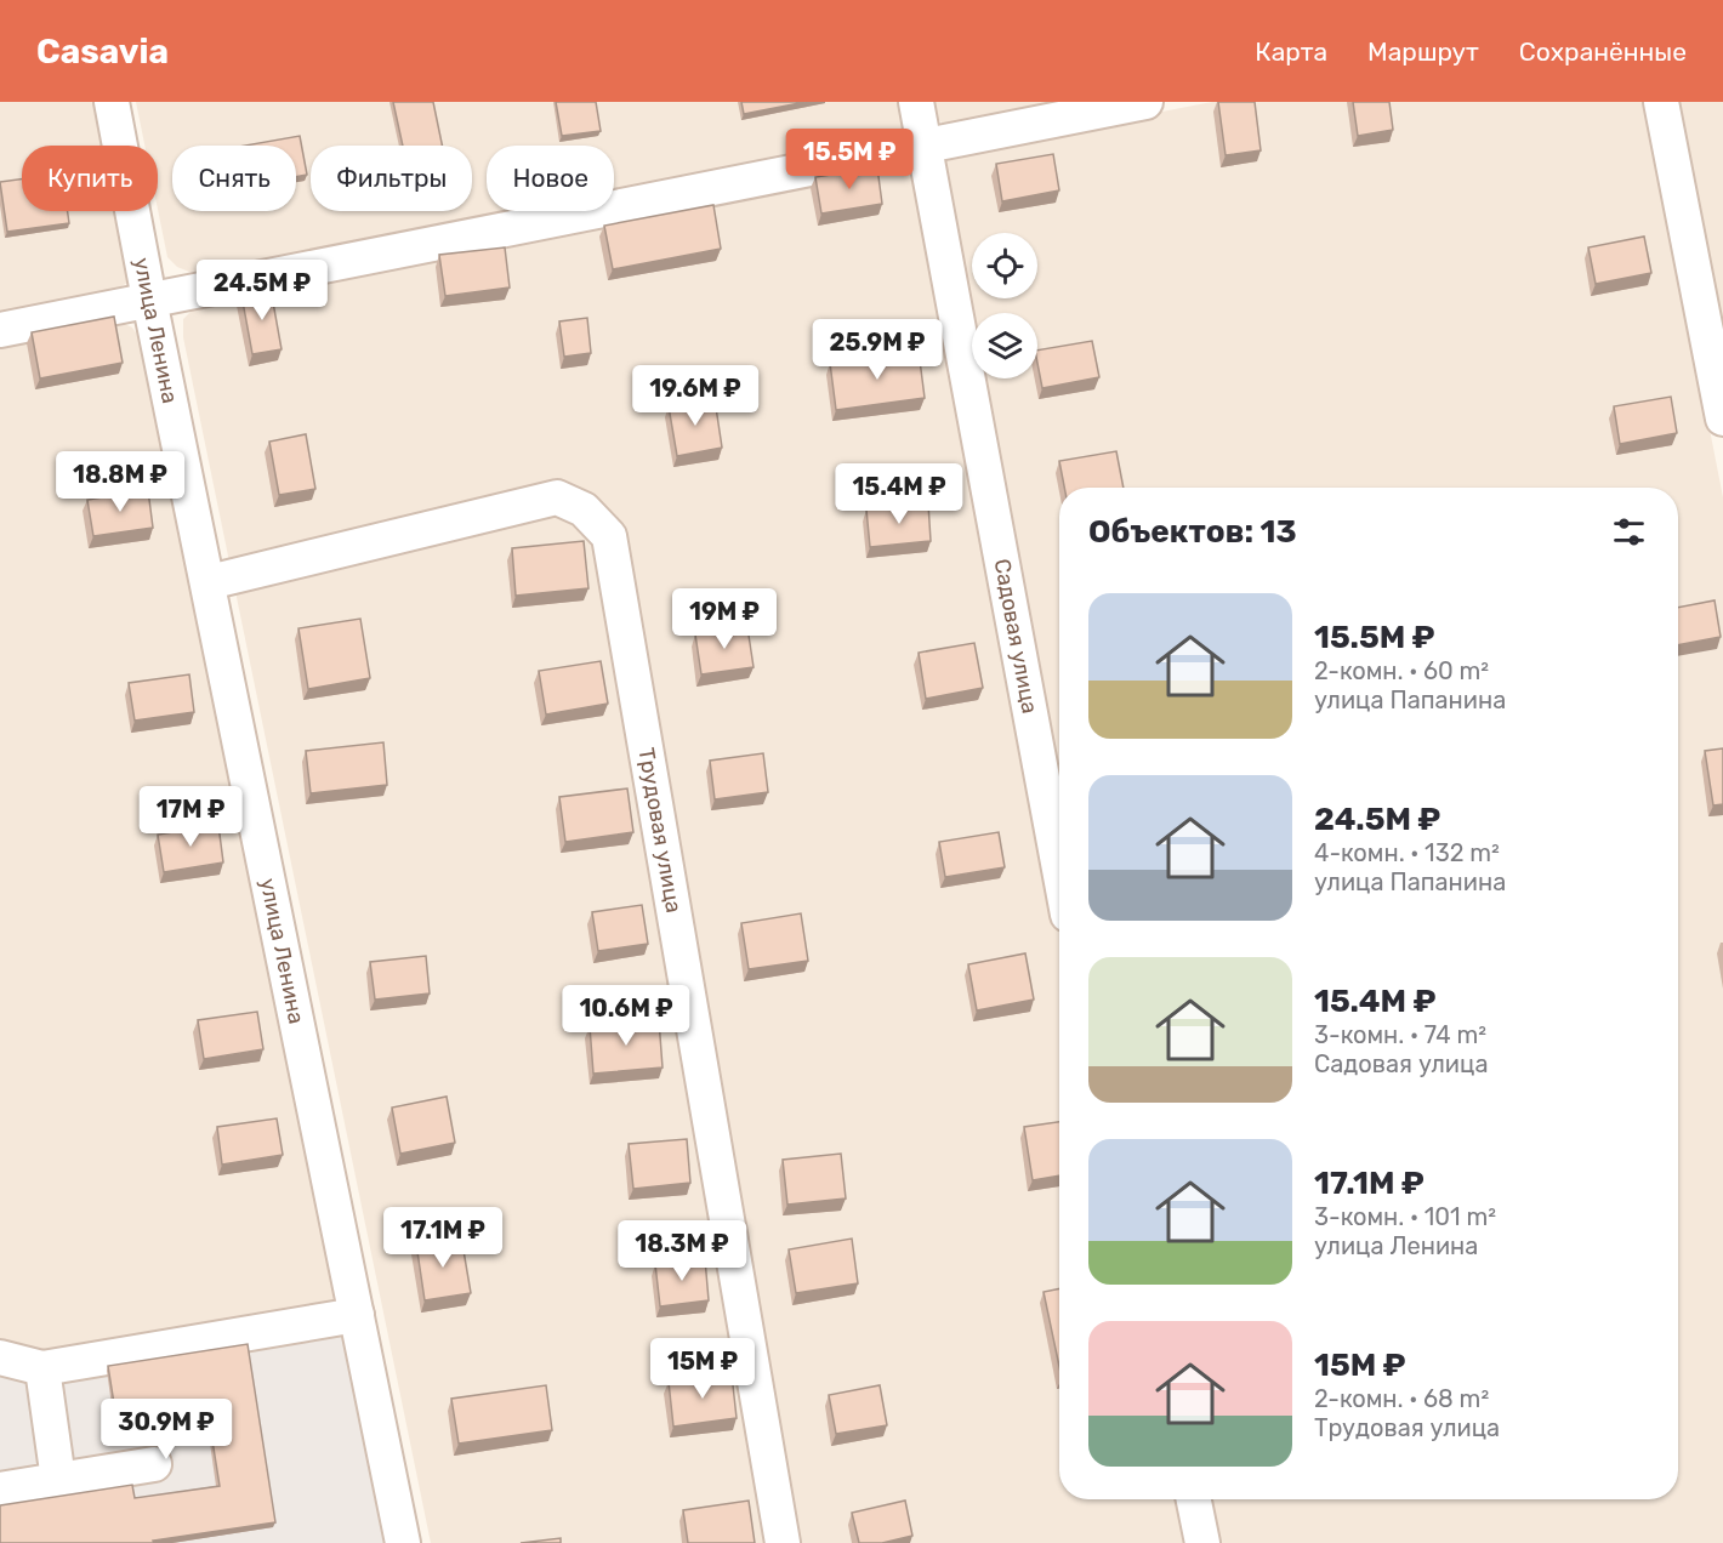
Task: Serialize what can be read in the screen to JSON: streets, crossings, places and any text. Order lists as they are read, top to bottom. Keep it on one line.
{"streets":{"street":["улица Ленина","Садовая улица","Трудовая улица"]},"crossings":[["улица Ленина","Трудовая улица"]],"page":{"header":"Casavia","nav":["Карта","Маршрут","Сохранённые"],"price":["15.5M ₽","24.5M ₽","25.9M ₽","19.6M ₽","18.8M ₽","15.4M ₽","19M ₽","17M ₽","10.6M ₽","17.1M ₽","18.3M ₽","15M ₽","30.9M ₽"],"chip":["Купить","Снять","Фильтры","Новое"],"heading":"Объектов: 13","list":[{"name":"15.5M ₽","note":"2-комн. · 60 m² · улица Папанина"},{"name":"24.5M ₽","note":"4-комн. · 132 m² · улица Папанина"},{"name":"15.4M ₽","note":"3-комн. · 74 m² · Садовая улица"},{"name":"17.1M ₽","note":"3-комн. · 101 m² · улица Ленина"},{"name":"15M ₽","note":"2-комн. · 68 m² · Трудовая улица"}]}}
